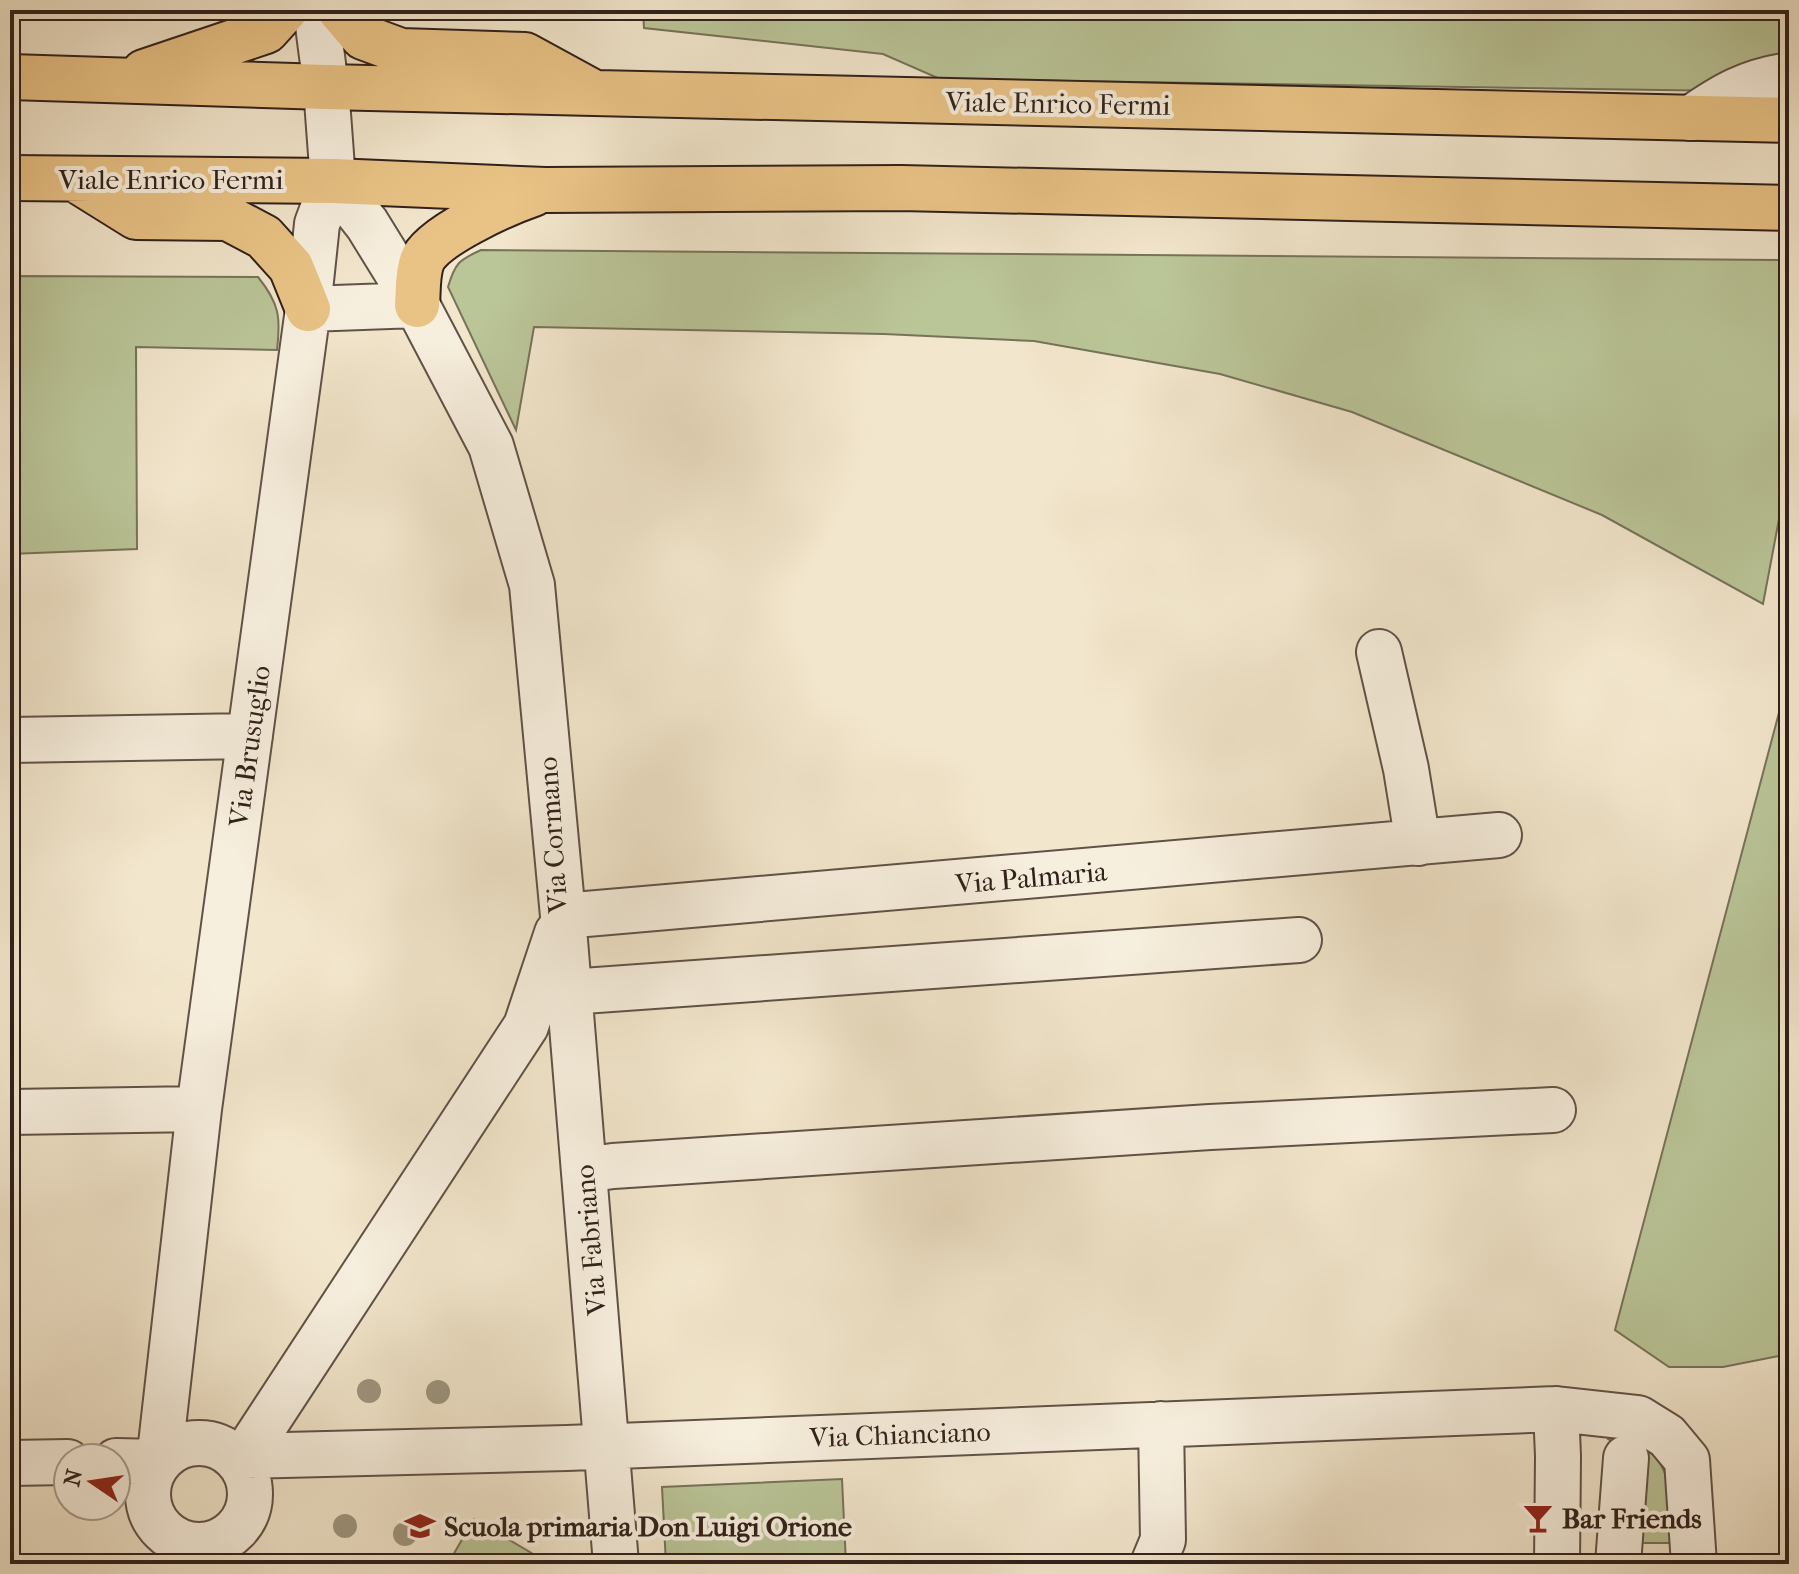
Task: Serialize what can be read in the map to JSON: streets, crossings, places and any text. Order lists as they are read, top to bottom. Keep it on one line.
{"streets":{"main road":["Viale Enrico Fermi"],"street":["Via Brusuglio","Via Cormano","Via Palmaria","Via Fabriano","Via Chianciano"]},"crossings":[["Viale Enrico Fermi","Via Brusuglio"],["Via Brusuglio","Via Cormano"],["Via Brusuglio","Via Chianciano"],["Via Cormano","Via Palmaria"],["Via Cormano","Via Fabriano"],["Via Cormano","Via Chianciano"],["Via Palmaria","Via Fabriano"],["Via Fabriano","Via Chianciano"]],"places":{"bar":["Bar Friends"],"school or university":["Scuola primaria Don Luigi Orione"]},"north":"left"}
